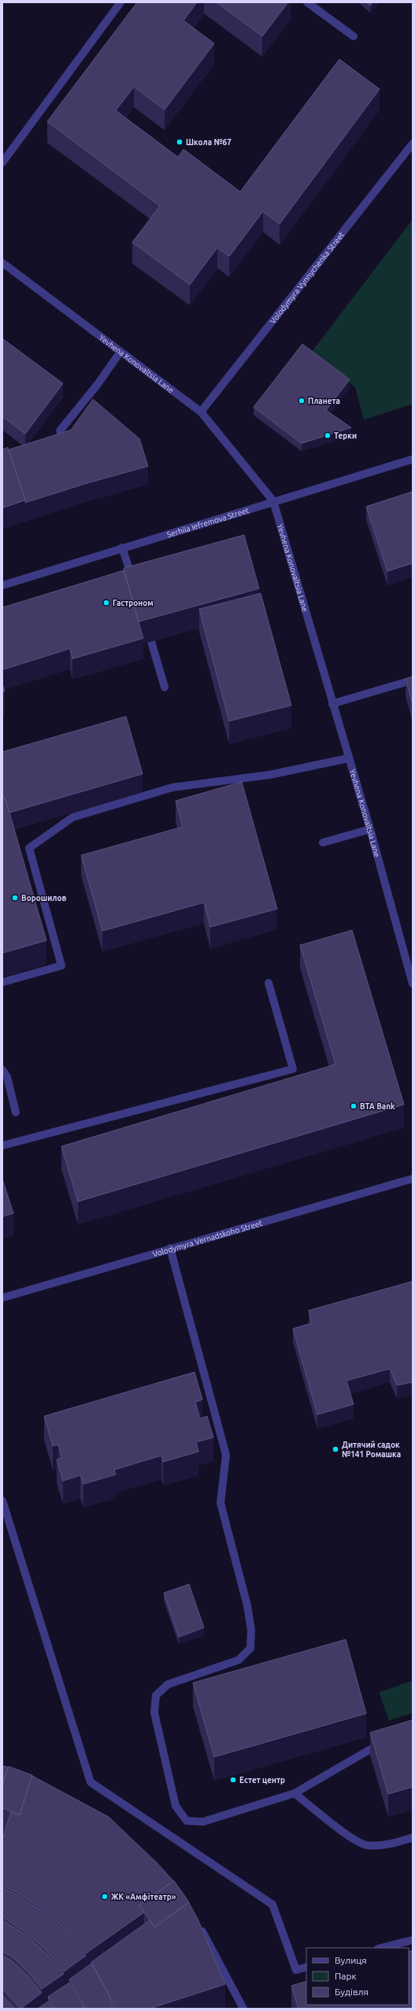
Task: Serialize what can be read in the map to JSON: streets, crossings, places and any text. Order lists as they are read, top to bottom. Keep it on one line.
{"streets":{"street":["Volodymyra Vynnychenka Street","Yevhena Konovaltsia Lane","Serhiia Iefremova Street","Volodymyra Vernadskoho Street"]},"crossings":[["Volodymyra Vynnychenka Street","Yevhena Konovaltsia Lane"],["Yevhena Konovaltsia Lane","Serhiia Iefremova Street"]],"places":["Школа №67","Планета","Терки","Гастроном","Ворошилов","BTA Bank","Дитячий садок №141 Ромашка","Естет центр","ЖК «Амфітеатр»"],"legend":["Вулиця","Парк","Будівля"]}
